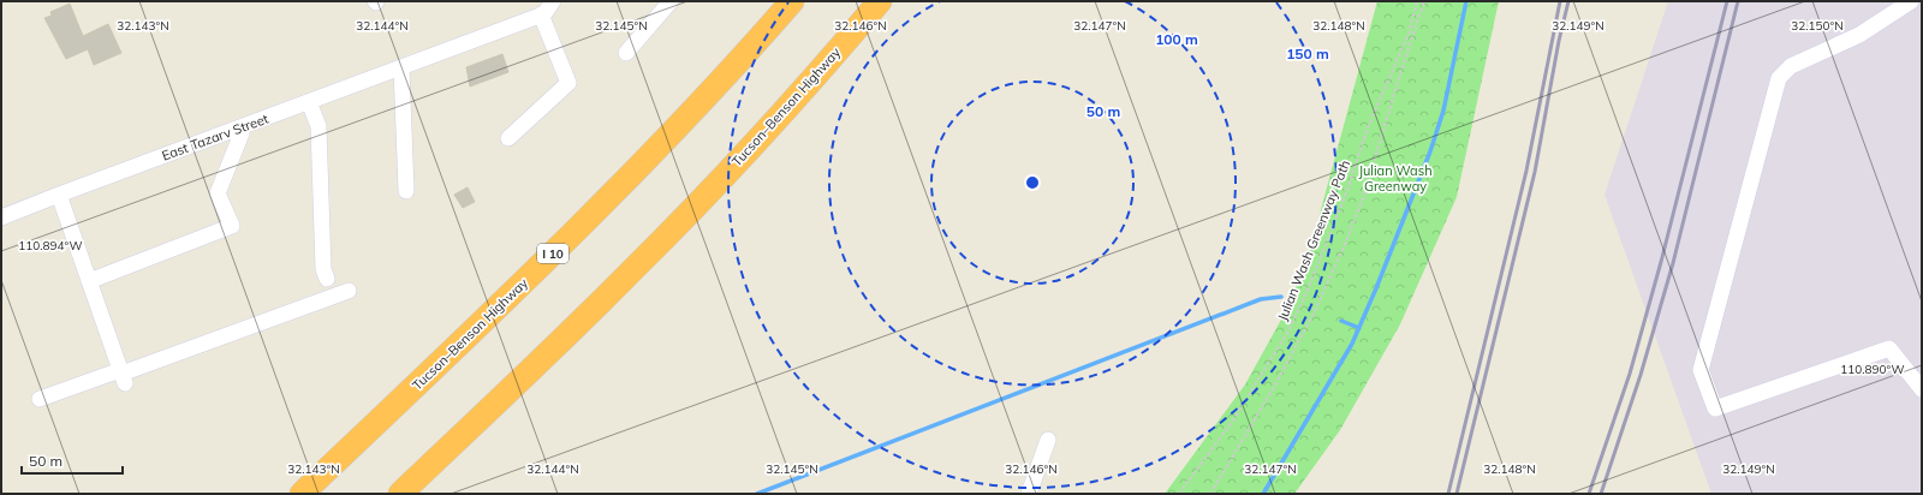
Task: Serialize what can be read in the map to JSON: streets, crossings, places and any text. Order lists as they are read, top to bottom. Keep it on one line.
{"streets":{"highway":["Tucson–Benson Highway","I 10"],"street":["East Tazarv Street"],"path":["Julian Wash Greenway Path"]},"parks":["Julian Wash Greenway"],"scale_bar":"50 m","coordinates":["32.143°N","32.146°N","32.150°N","32.144°N","32.145°N","32.147°N","32.148°N","32.149°N","110.894°W","110.890°W"],"rings":["100 m","150 m","50 m"]}
